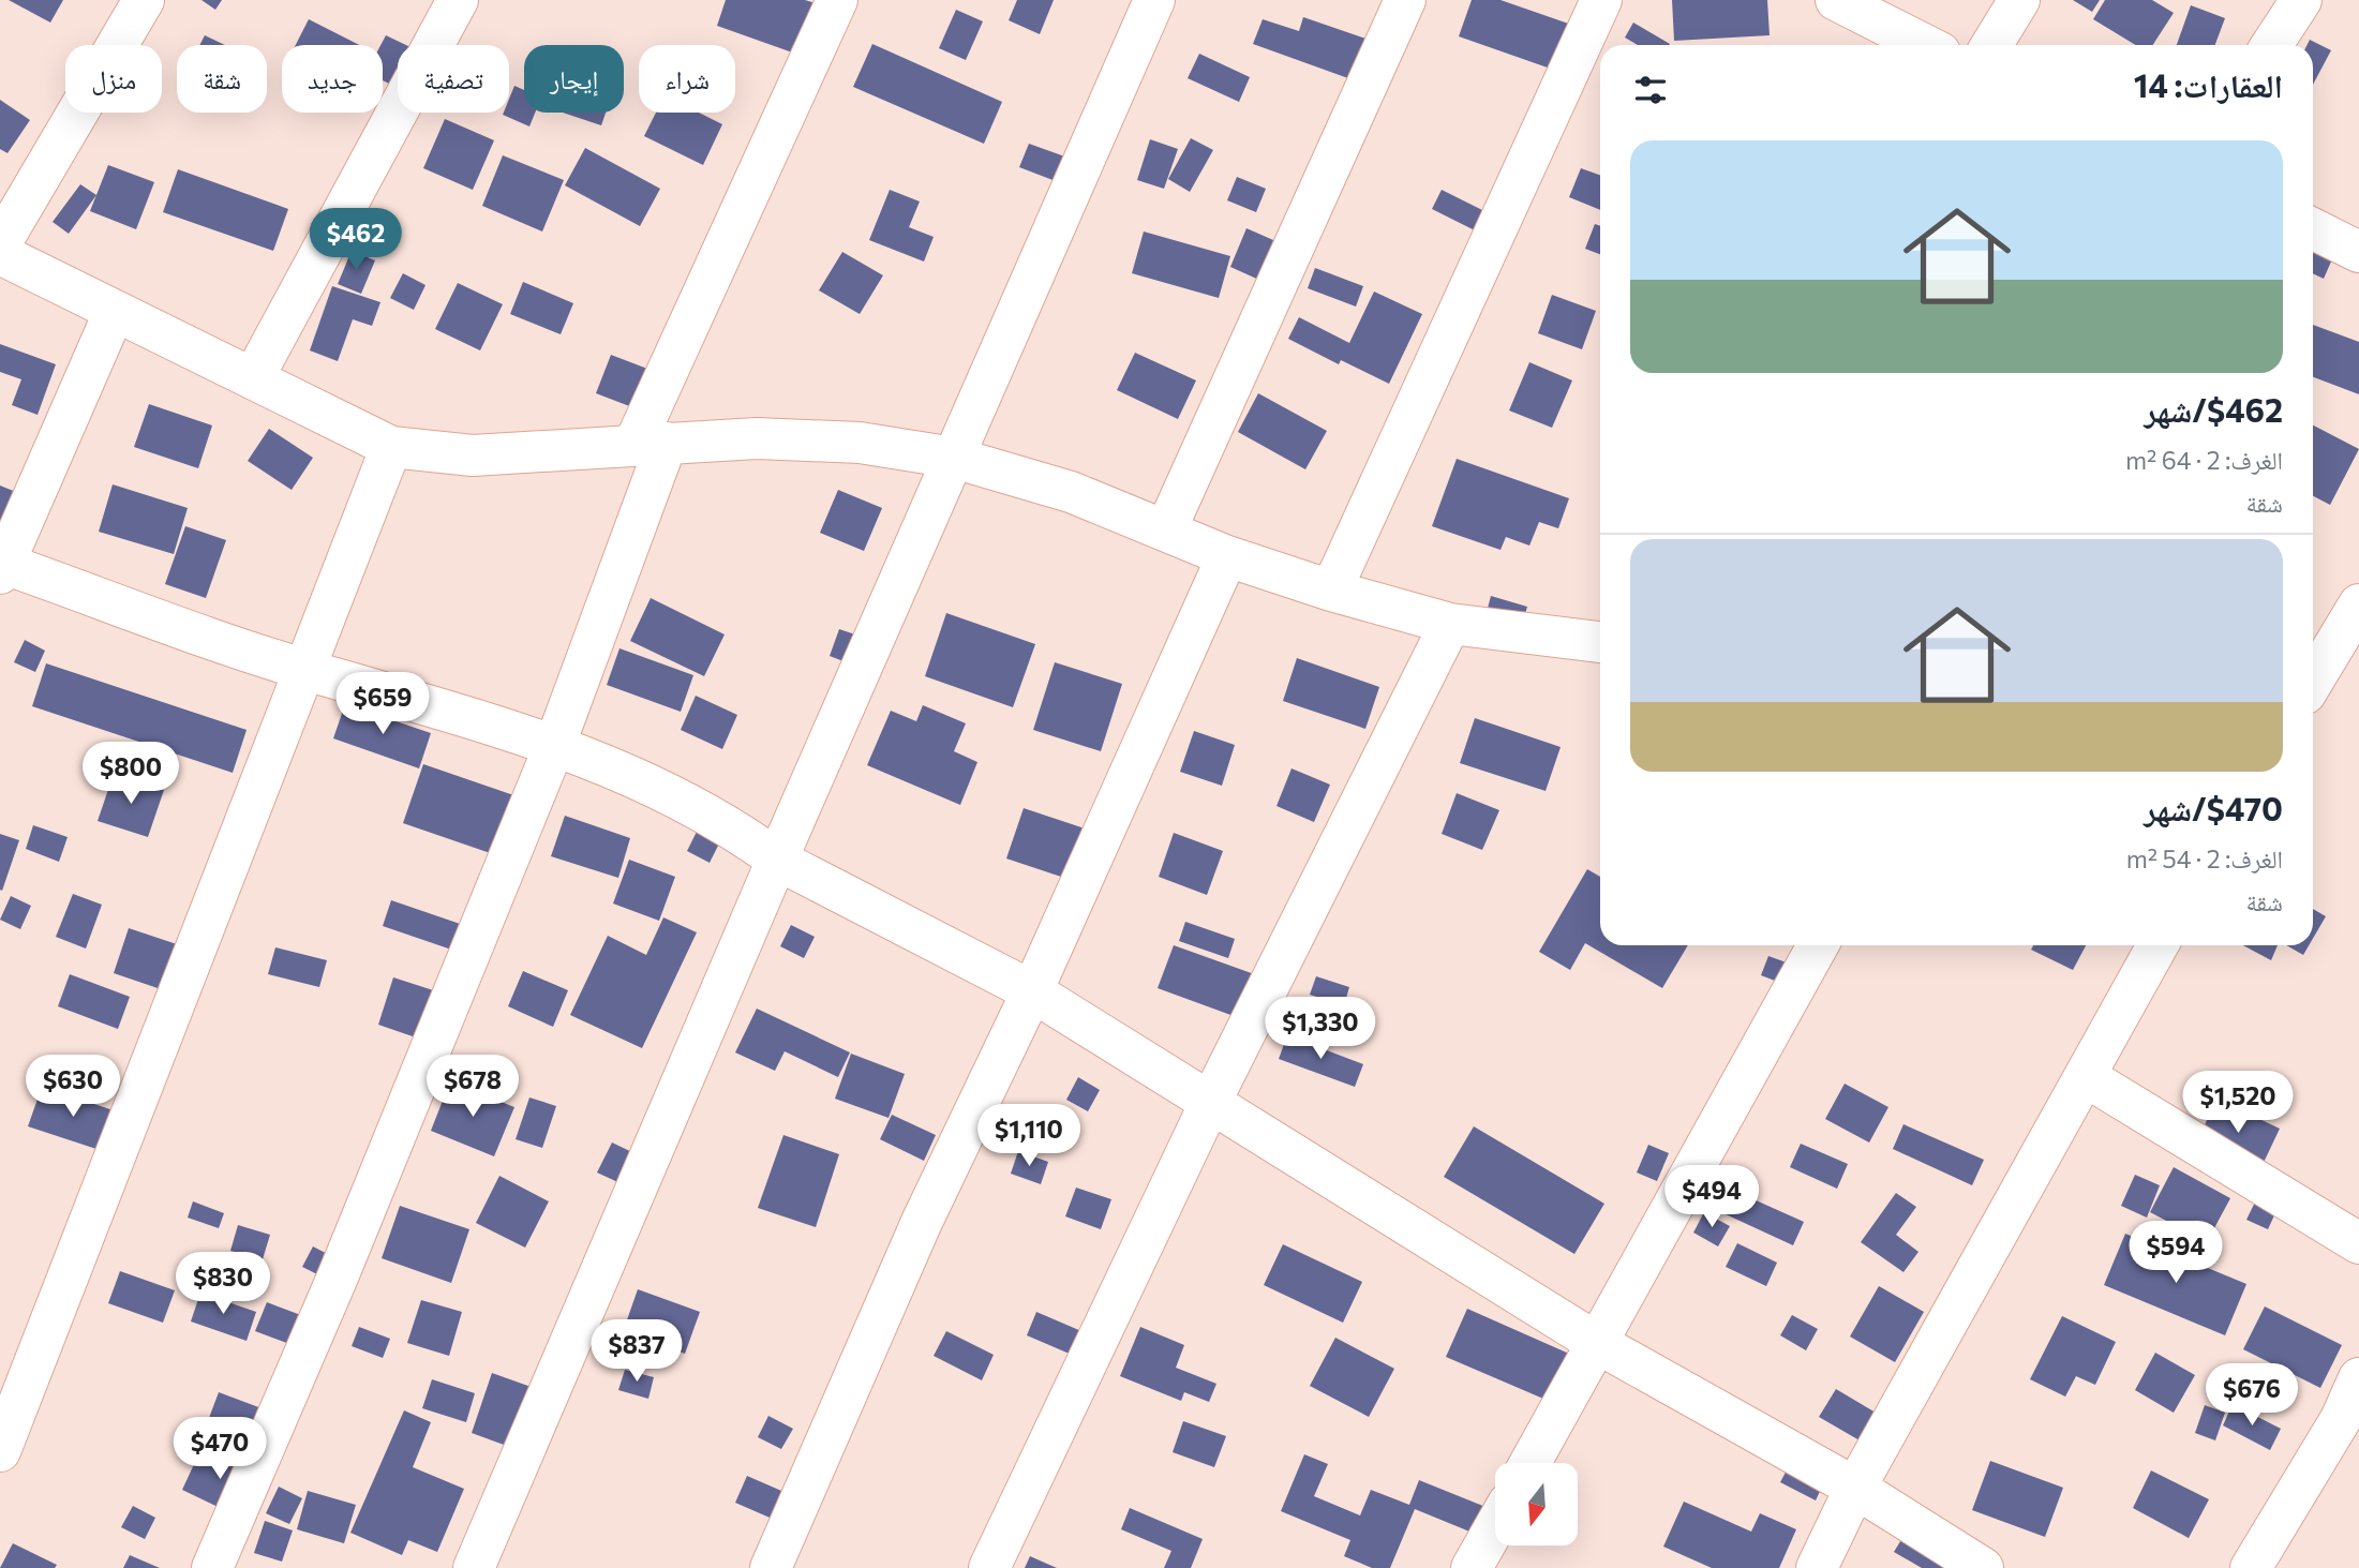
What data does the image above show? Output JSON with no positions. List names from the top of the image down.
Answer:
{
  "north": "bottom",
  "page": {
    "chip": [
      "شراء",
      "إيجار",
      "تصفية",
      "جديد",
      "شقة",
      "منزل"
    ],
    "heading": "العقارات: 14",
    "list": [
      {
        "name": "$462/شهر",
        "note": "الغرف: 2 · 64 m² · شقة"
      },
      {
        "name": "$470/شهر",
        "note": "الغرف: 2 · 54 m² · شقة"
      }
    ],
    "price": [
      "$462",
      "$659",
      "$800",
      "$1,330",
      "$630",
      "$678",
      "$1,520",
      "$1,110",
      "$494",
      "$594",
      "$830",
      "$837",
      "$676",
      "$470"
    ]
  }
}
